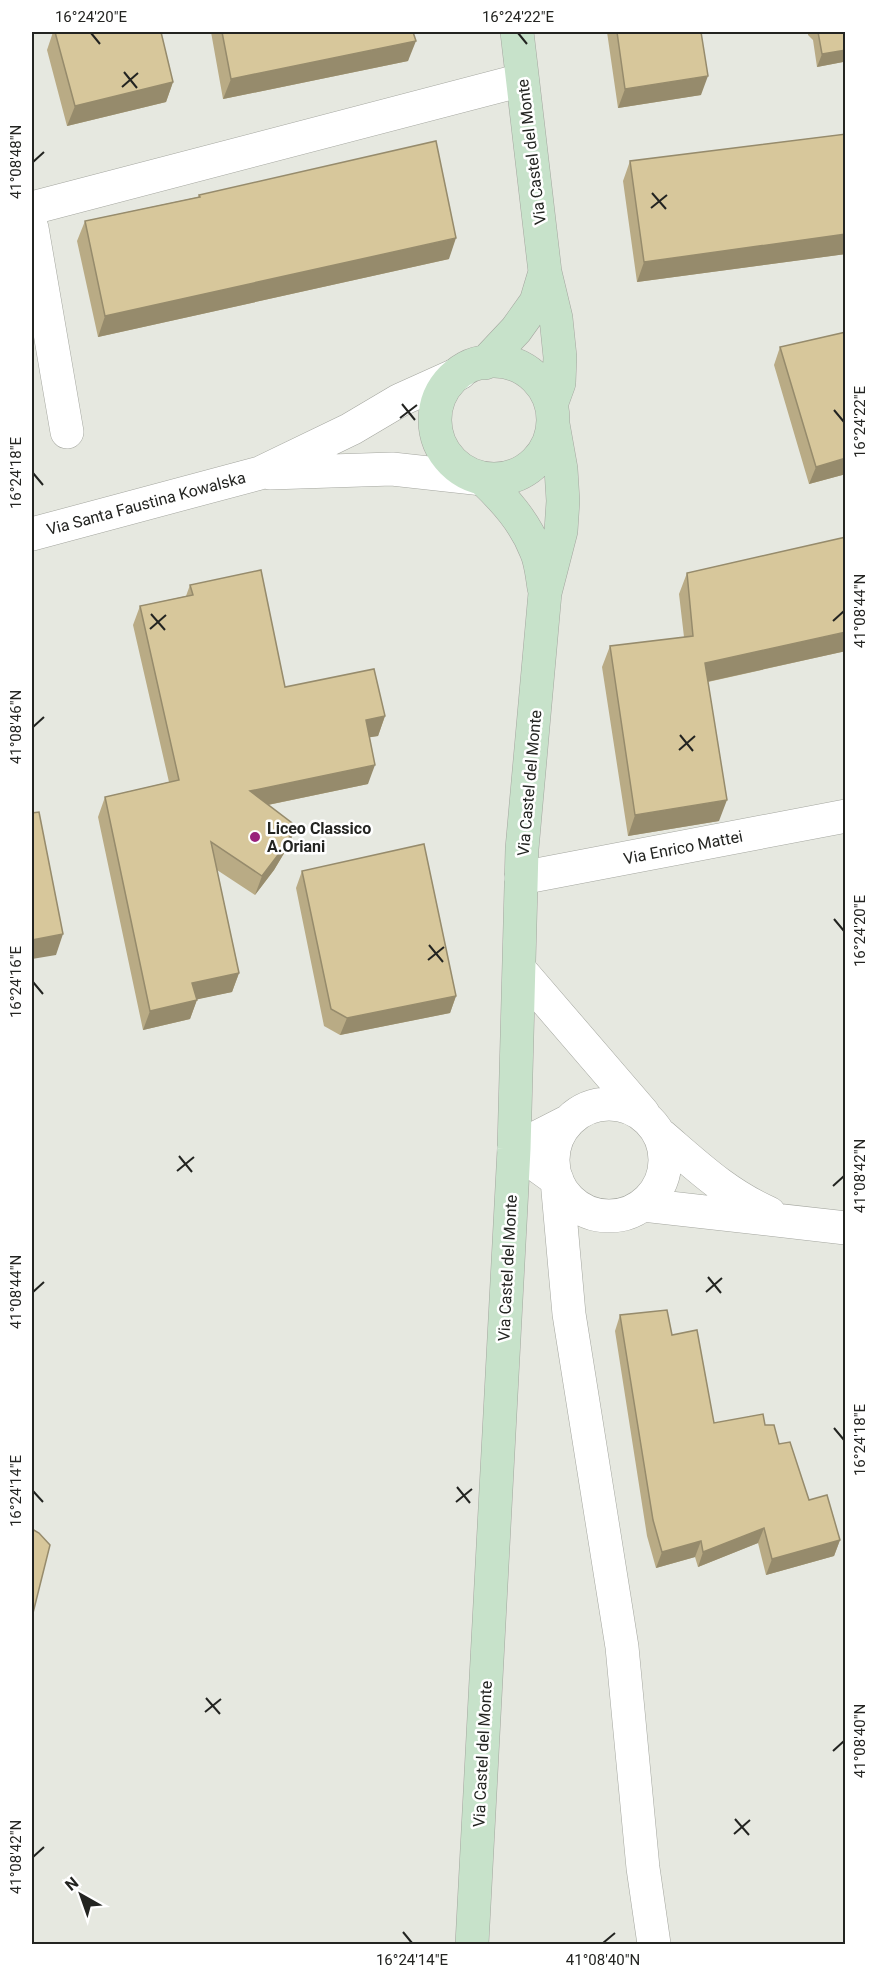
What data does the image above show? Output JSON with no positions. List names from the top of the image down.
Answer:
{
  "streets": {
    "main road": ["Via Castel del Monte"],
    "street": ["Via Santa Faustina Kowalska", "Via Enrico Mattei"]
  },
  "crossings": [
    ["Via Castel del Monte", "Via Enrico Mattei"]
  ],
  "places": ["Liceo Classico A.Oriani"],
  "north": "top left",
  "coordinates": [
    "16°24'20\"E",
    "16°24'22\"E",
    "41°08'48\"N",
    "16°24'18\"E",
    "41°08'44\"N",
    "41°08'46\"N",
    "16°24'16\"E",
    "41°08'42\"N",
    "16°24'14\"E",
    "41°08'40\"N"
  ]
}
